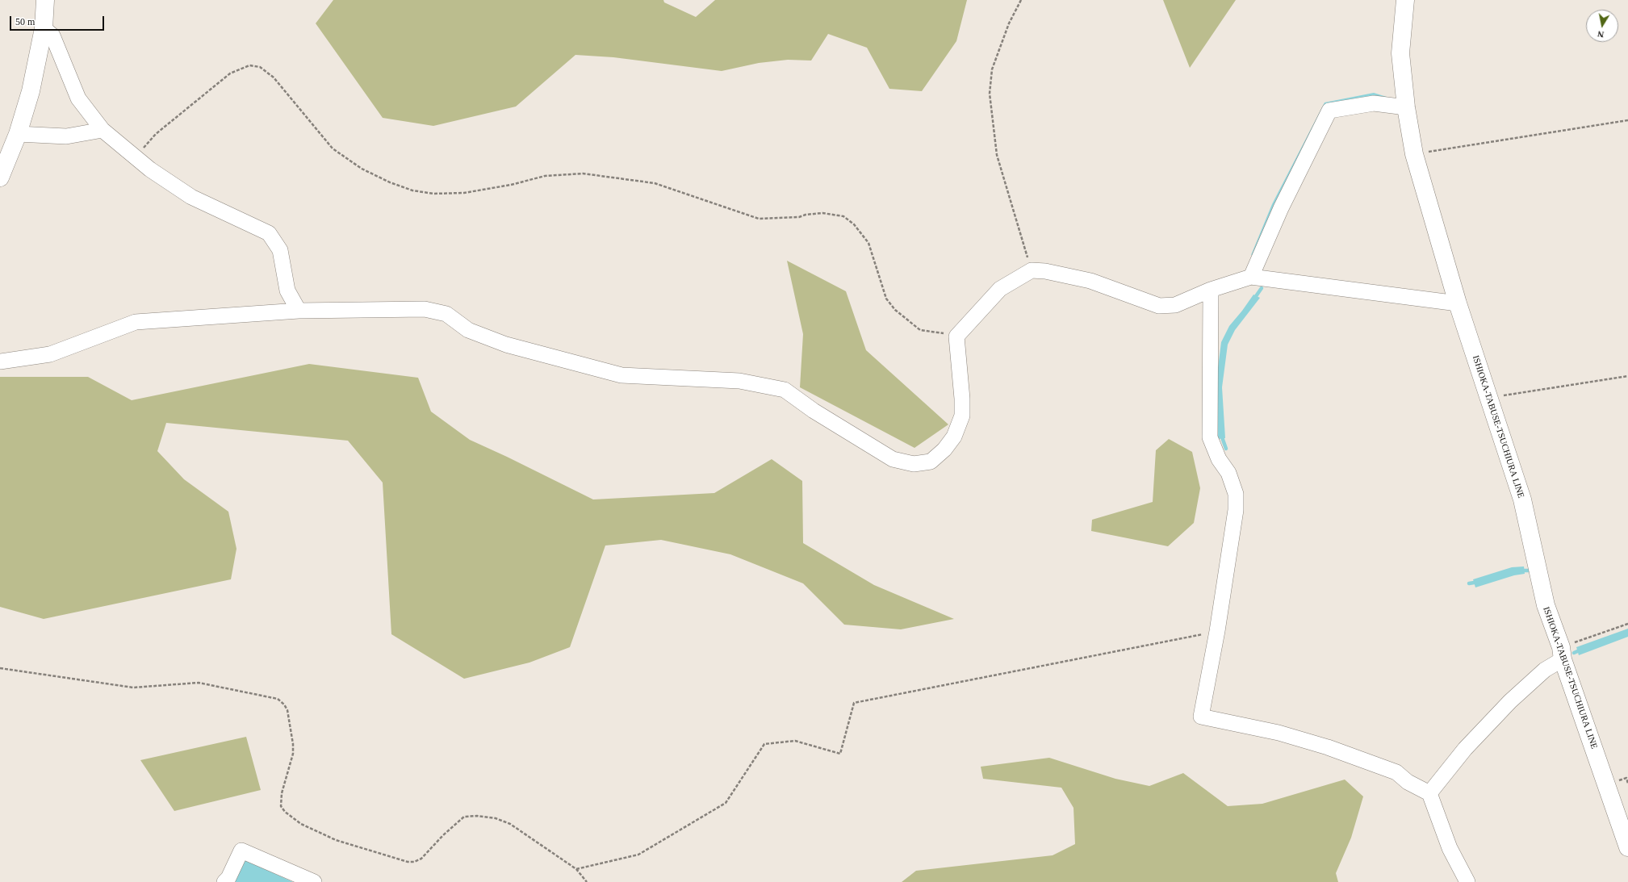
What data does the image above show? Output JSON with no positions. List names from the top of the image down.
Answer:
{
  "streets": {
    "main road": ["ISHIOKA-TABUSE-TSUCHIURA LINE"]
  },
  "scale_bar": "50 m",
  "north": "bottom"
}
